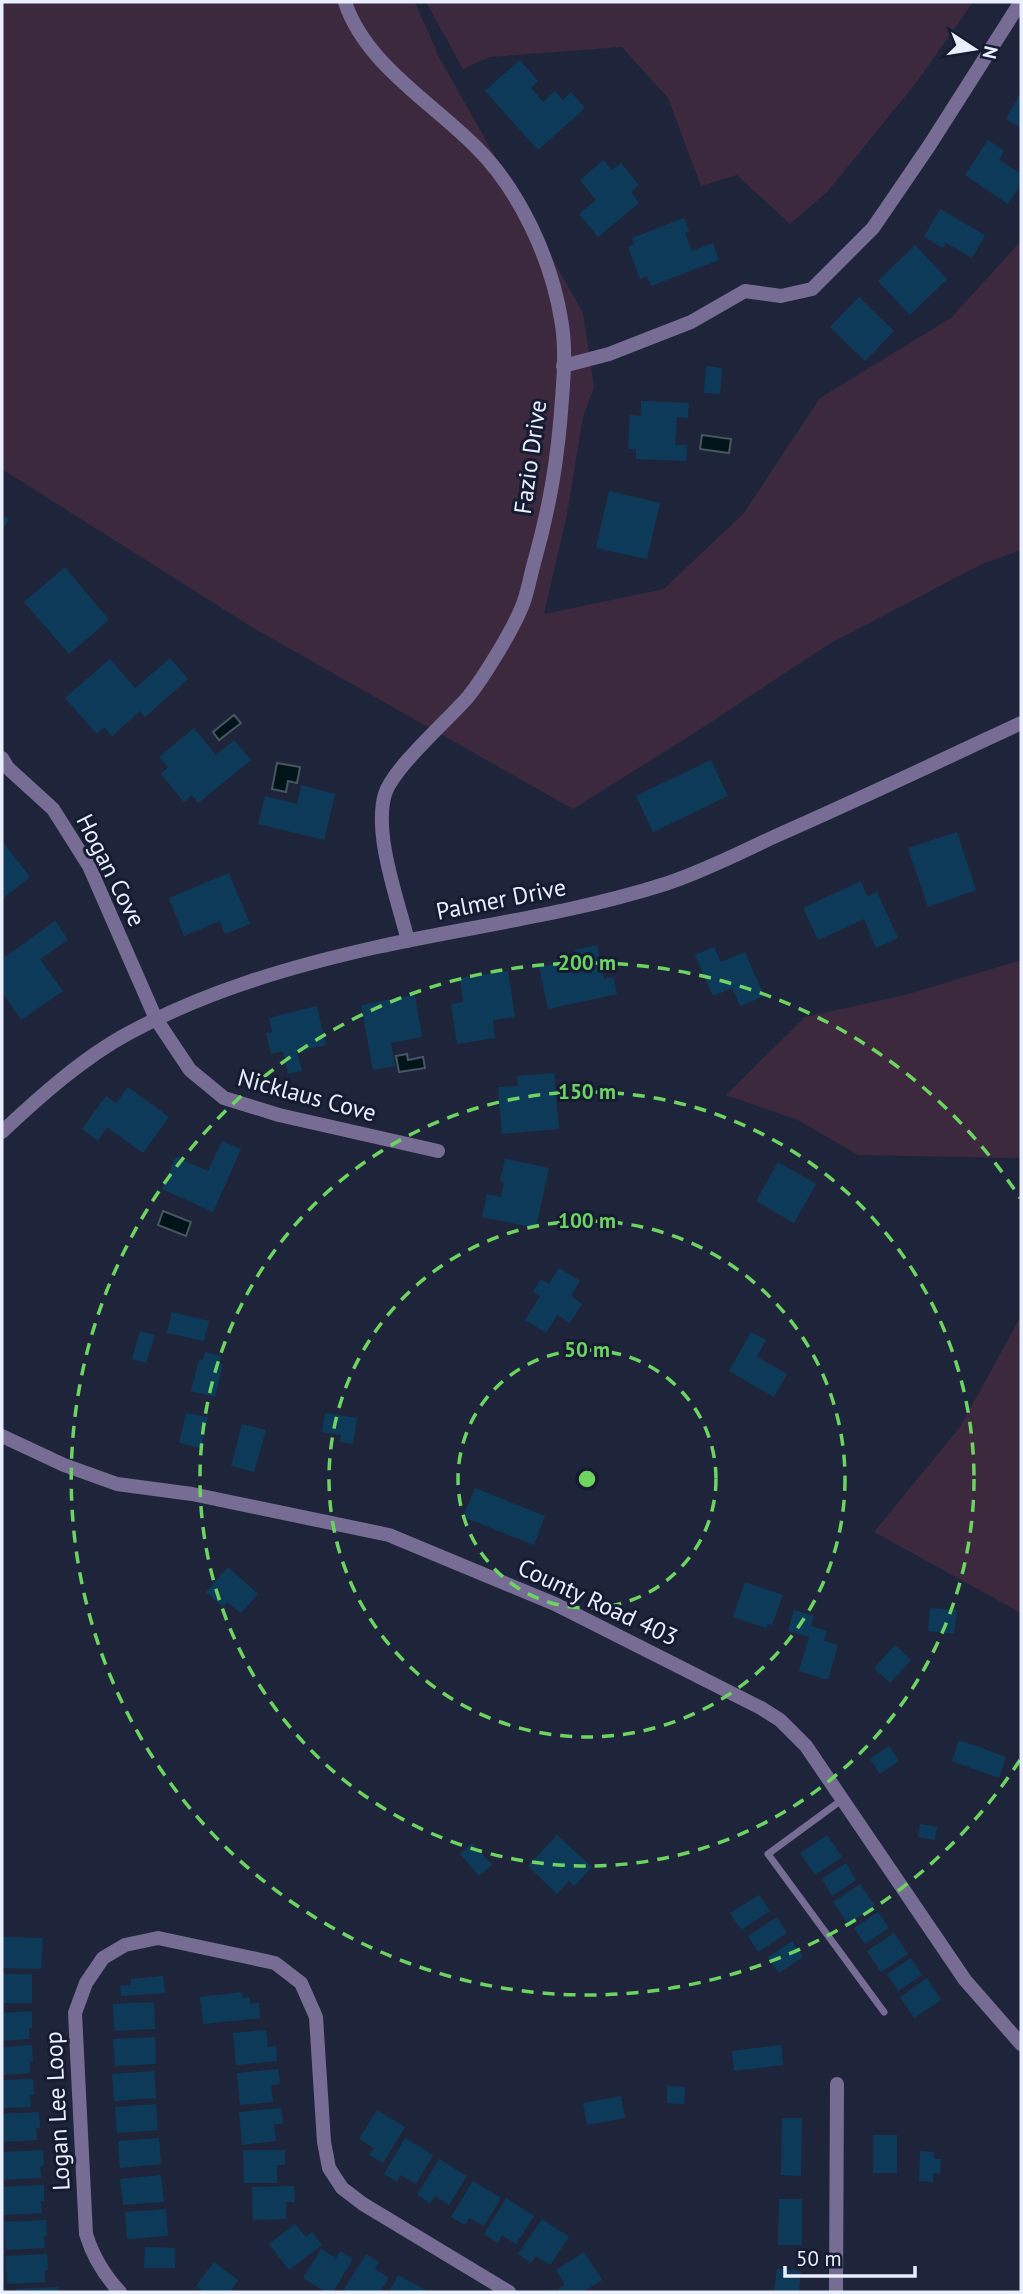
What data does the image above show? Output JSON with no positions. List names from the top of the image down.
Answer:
{
  "streets": {
    "street": [
      "Fazio Drive",
      "Hogan Cove",
      "Palmer Drive",
      "Nicklaus Cove",
      "County Road 403",
      "Logan Lee Loop"
    ]
  },
  "crossings": [
    ["Fazio Drive", "Palmer Drive"],
    ["Hogan Cove", "Palmer Drive"],
    ["Hogan Cove", "Nicklaus Cove"],
    ["Palmer Drive", "Nicklaus Cove"]
  ],
  "scale_bar": "50 m",
  "north": "right",
  "rings": [
    "200 m",
    "150 m",
    "100 m",
    "50 m"
  ]
}
